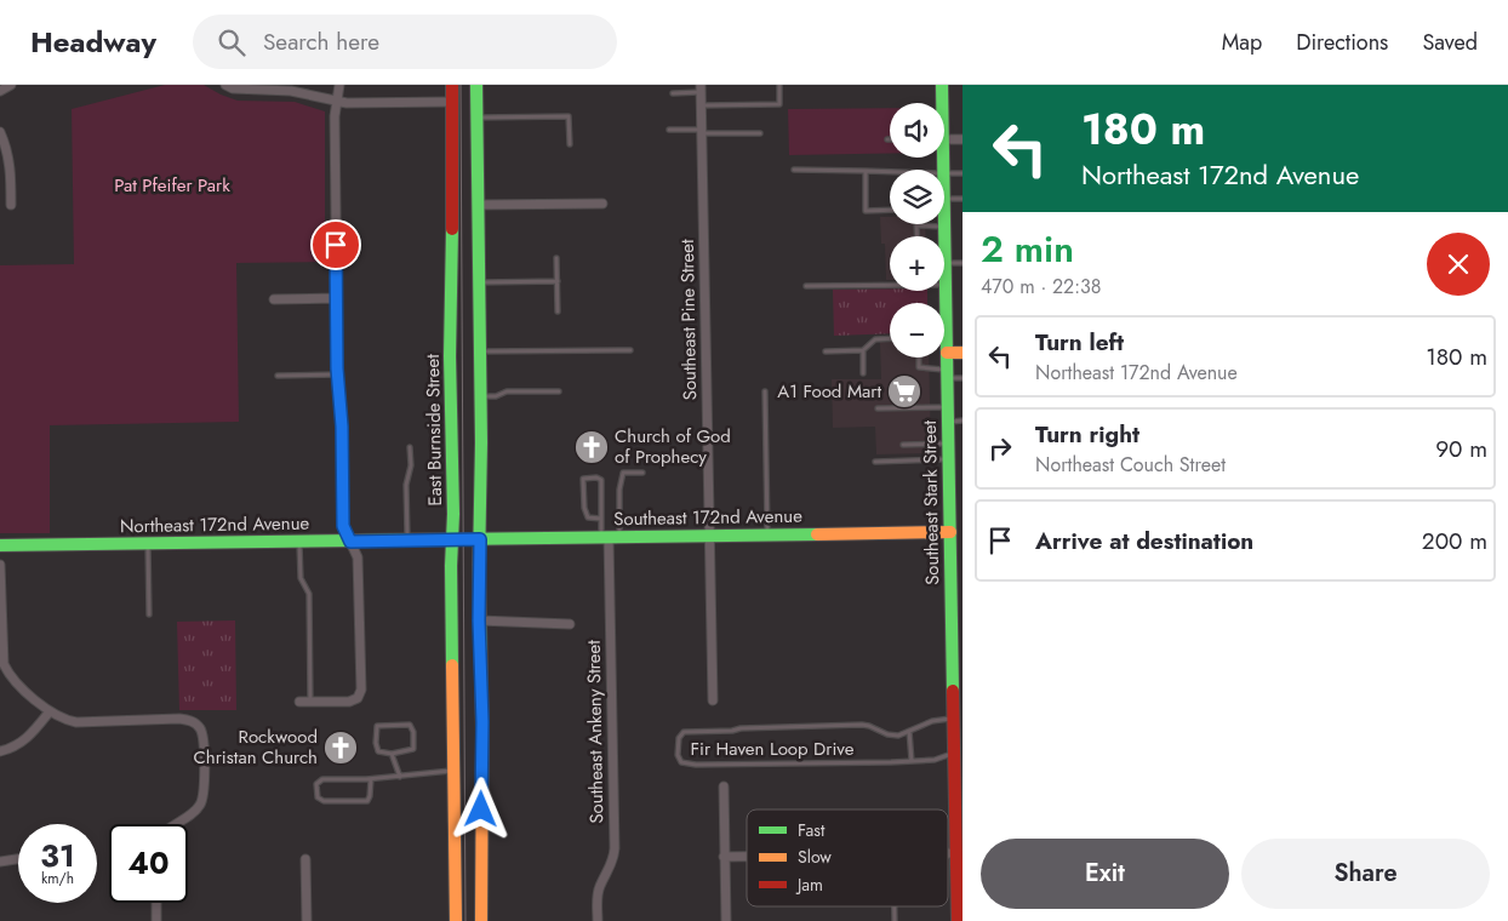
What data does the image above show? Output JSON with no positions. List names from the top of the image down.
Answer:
{
  "streets": {
    "street": [
      "Southeast Pine Street",
      "East Burnside Street",
      "Southeast Stark Street",
      "Southeast 172nd Avenue",
      "Northeast 172nd Avenue",
      "Southeast Ankeny Street"
    ],
    "lane": ["Fir Haven Loop Drive"]
  },
  "crossings": [
    ["Southeast Pine Street", "Southeast 172nd Avenue"],
    ["East Burnside Street", "Northeast 172nd Avenue"],
    ["Southeast Stark Street", "Southeast 172nd Avenue"],
    ["Southeast Stark Street", "Fir Haven Loop Drive"],
    ["Southeast 172nd Avenue", "Northeast 172nd Avenue"],
    ["Southeast 172nd Avenue", "Southeast Ankeny Street"]
  ],
  "parks": ["Pat Pfeifer Park"],
  "places": {
    "supermarket": ["A1 Food Mart"],
    "church": ["Church of God of Prophecy", "Rockwood Christan Church"]
  },
  "legend": ["Fast", "Slow", "Jam"],
  "page": {
    "header": "Headway",
    "search": "Search here",
    "nav": ["Map", "Directions", "Saved"],
    "turn": ["180 m", "Northeast 172nd Avenue"],
    "map_buttons": ["+", "−"],
    "heading": ["2 min", "470 m · 22:38"],
    "list": [
      {
        "name": "Turn left",
        "note": "Northeast 172nd Avenue",
        "value": "180 m"
      },
      {
        "name": "Turn right",
        "note": "Northeast Couch Street",
        "value": "90 m"
      },
      {
        "name": "Arrive at destination",
        "value": "200 m"
      }
    ],
    "speed": "31 km/h",
    "limit": "40",
    "buttons": ["Exit", "Share"]
  }
}
